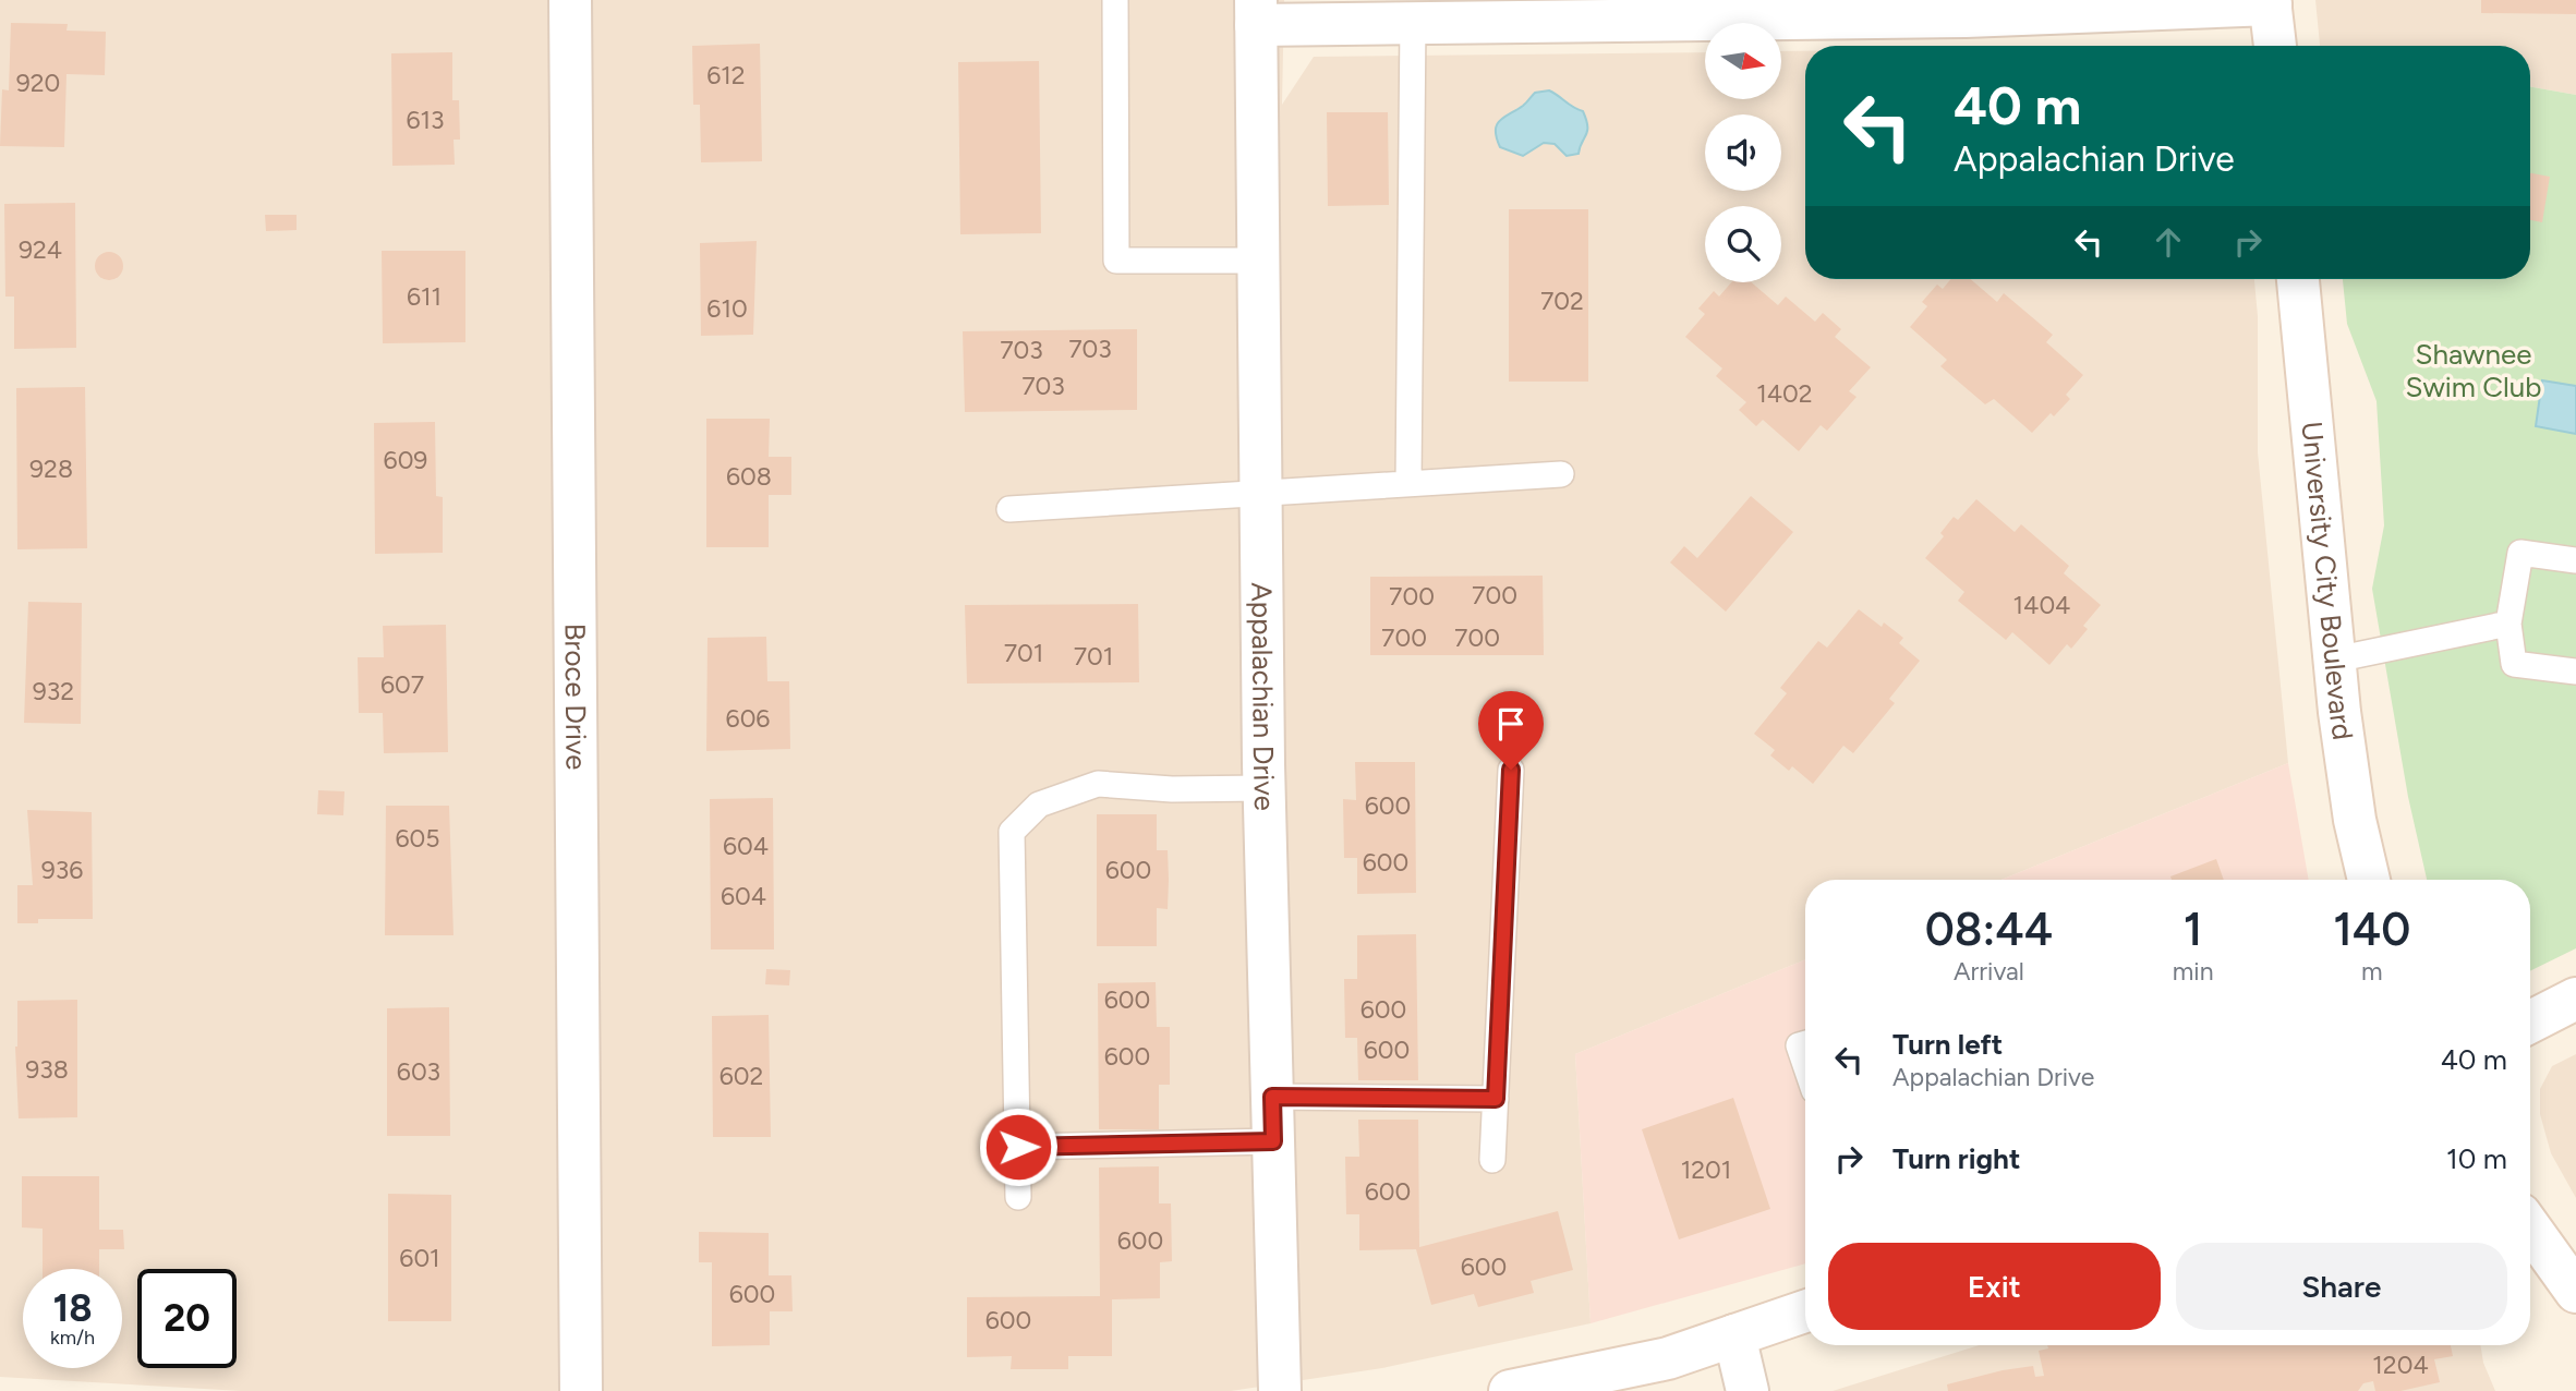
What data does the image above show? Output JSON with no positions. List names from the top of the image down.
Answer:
{
  "streets": {
    "street": ["University City Boulevard", "Broce Drive", "Appalachian Drive"]
  },
  "parks": ["Shawnee Swim Club"],
  "house_numbers": [
    "612",
    "920",
    "613",
    "924",
    "611",
    "702",
    "610",
    "703",
    "703",
    "703",
    "1402",
    "609",
    "928",
    "608",
    "700",
    "700",
    "1404",
    "700",
    "700",
    "701",
    "701",
    "607",
    "932",
    "606",
    "600",
    "605",
    "604",
    "600",
    "936",
    "600",
    "604",
    "600",
    "600",
    "600",
    "600",
    "938",
    "603",
    "602",
    "1201",
    "600",
    "600",
    "601",
    "600",
    "600",
    "600",
    "1204"
  ],
  "north": "right",
  "page": {
    "turn": ["40 m", "Appalachian Drive"],
    "eta": [
      "08:44",
      "Arrival",
      "1",
      "min",
      "140",
      "m"
    ],
    "list": [
      {
        "name": "Turn left",
        "note": "Appalachian Drive",
        "value": "40 m"
      },
      {
        "name": "Turn right",
        "value": "10 m"
      }
    ],
    "buttons": ["Exit", "Share"],
    "speed": "18 km/h",
    "limit": "20"
  }
}
